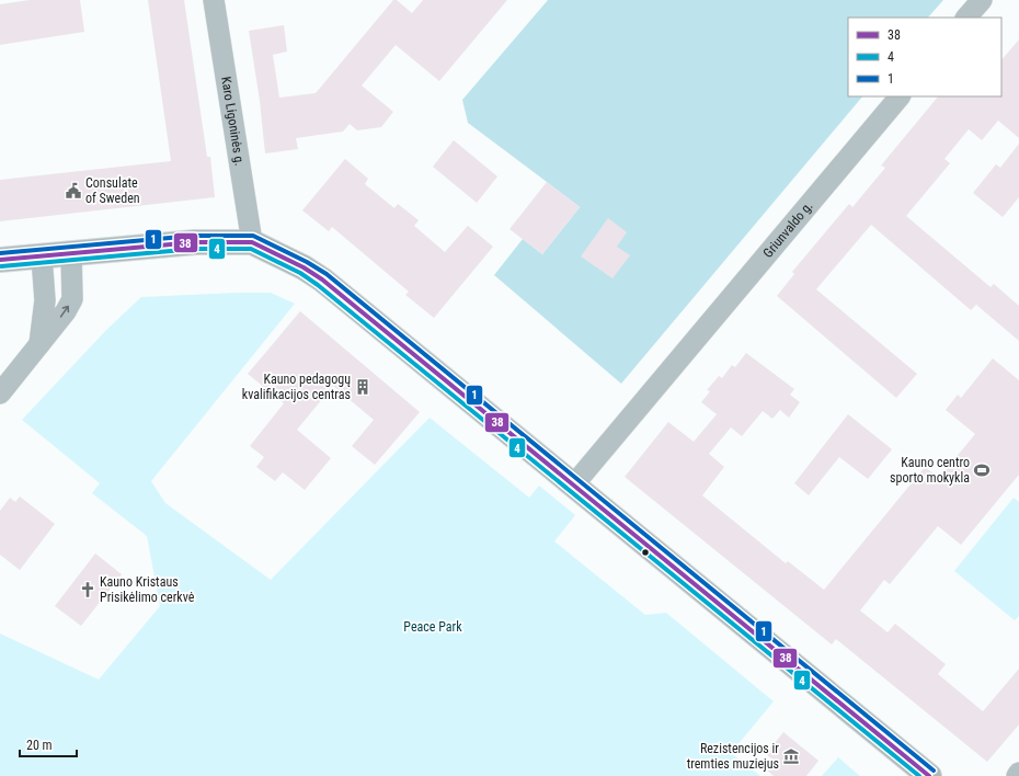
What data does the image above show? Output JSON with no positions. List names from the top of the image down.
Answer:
{
  "streets": {
    "street": ["Karo Ligoninės g.", "Griunvaldo g."]
  },
  "parks": ["Peace Park"],
  "places": {
    "public building": ["Consulate of Sweden"],
    "building": ["Kauno pedagogų kvalifikacijos centras"],
    "sports": ["Kauno centro sporto mokykla"],
    "church": ["Kauno Kristaus Prisikėlimo cerkvė"],
    "museum": ["Rezistencijos ir tremties muziejus"]
  },
  "lines": ["transit line 1", "transit line 38", "transit line 4"],
  "legend": ["38", "4", "1"],
  "scale_bar": "20 m"
}
